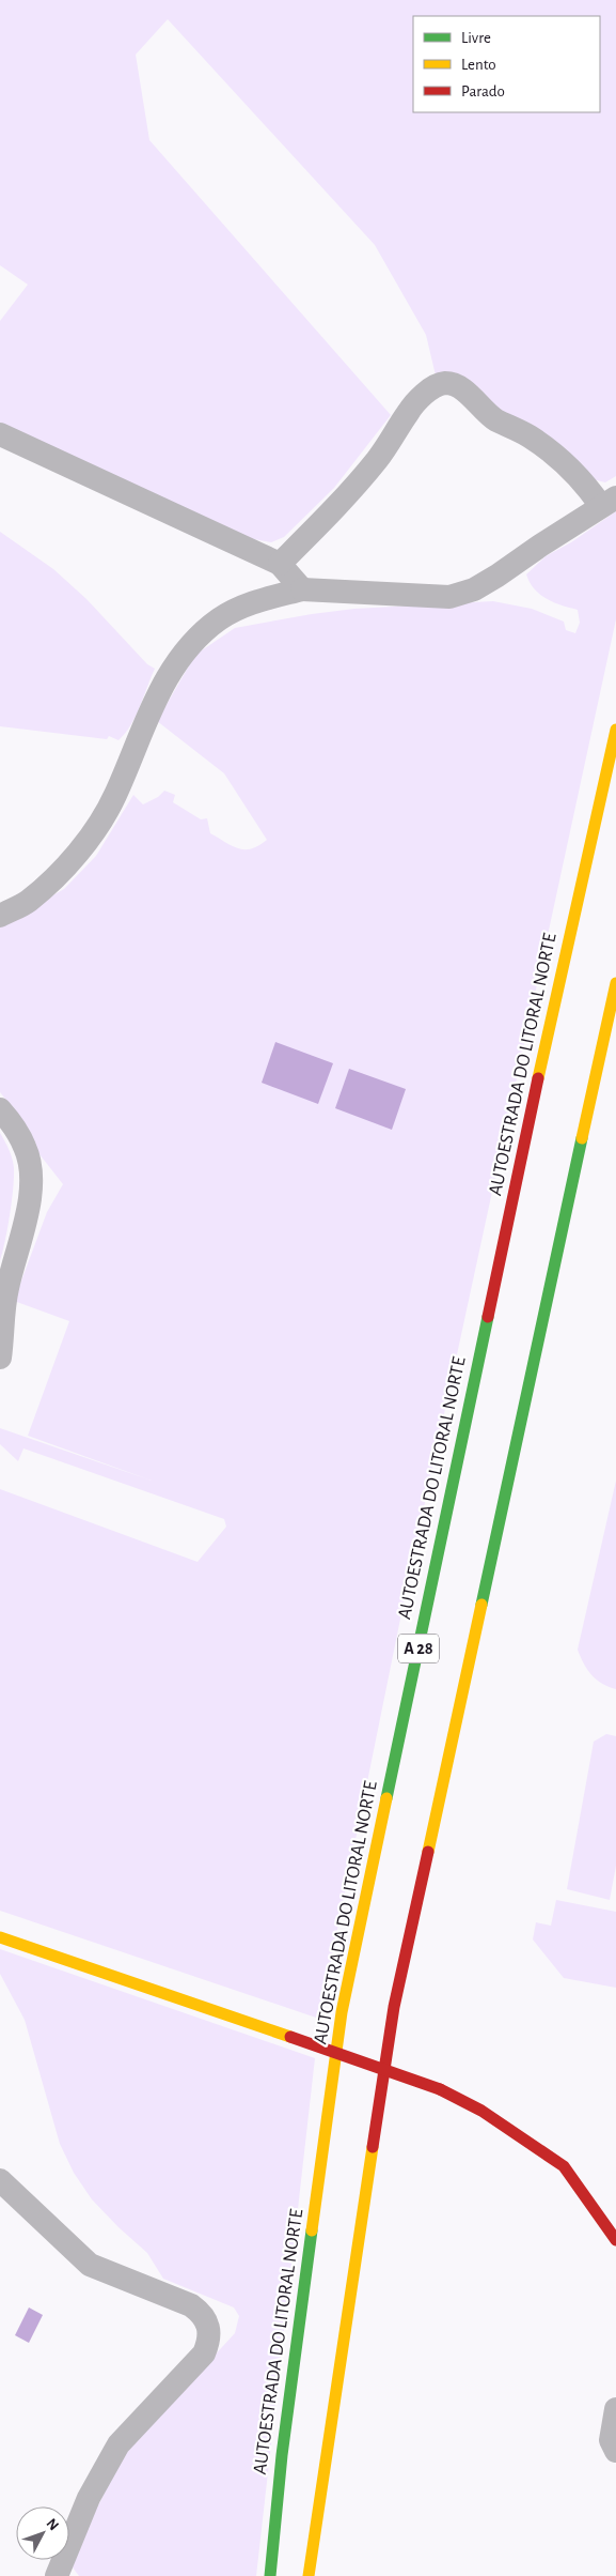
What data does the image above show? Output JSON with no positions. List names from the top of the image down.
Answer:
{
  "streets": {
    "main road": ["AUTOESTRADA DO LITORAL NORTE", "A 28"]
  },
  "legend": ["Livre", "Lento", "Parado"],
  "north": "top right"
}
